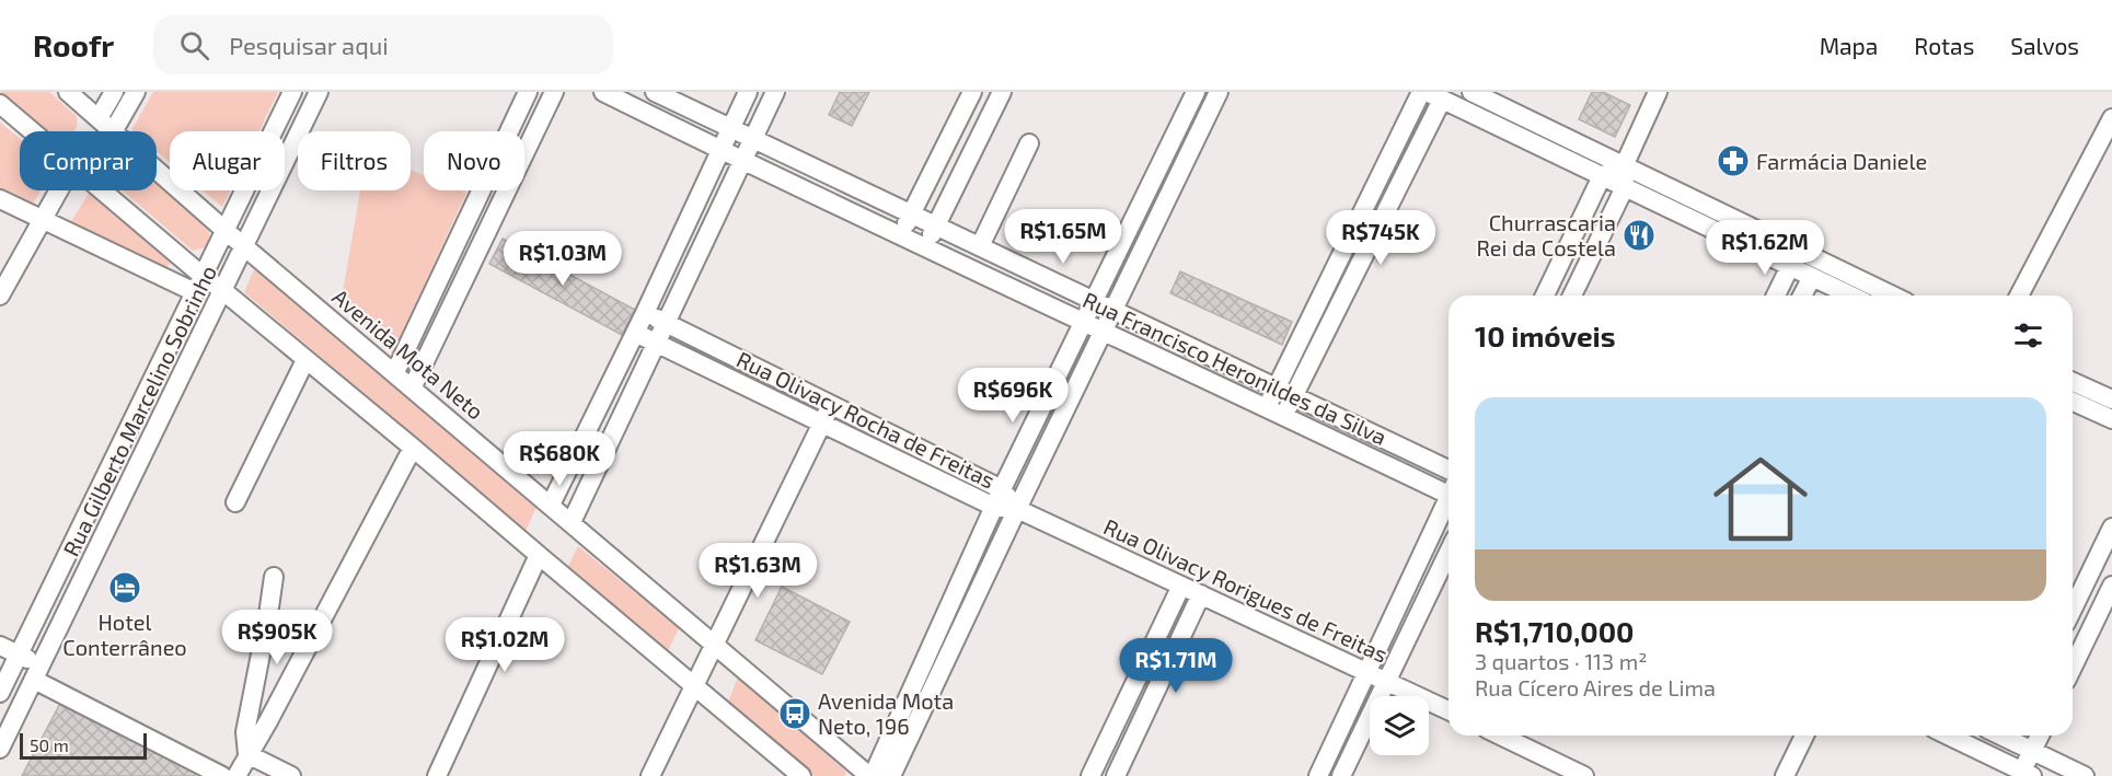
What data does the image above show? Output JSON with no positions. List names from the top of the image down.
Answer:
{
  "streets": {
    "street": [
      "Avenida Mota Neto",
      "Rua Francisco Heronildes da Silva",
      "Rua Gilberto Marcelino Sobrinho",
      "Rua Olivacy Rocha de Freitas",
      "Rua Olivacy Rorigues de Freitas"
    ]
  },
  "crossings": [
    ["Avenida Mota Neto", "Rua Gilberto Marcelino Sobrinho"],
    ["Rua Olivacy Rocha de Freitas", "Rua Olivacy Rorigues de Freitas"]
  ],
  "places": {
    "pharmacy": ["Farmácia Daniele"],
    "restaurant": ["Churrascaria Rei da Costela"],
    "hotel": ["Hotel Conterrâneo"],
    "bus stop": ["Avenida Mota Neto, 196"]
  },
  "scale_bar": "50 m",
  "page": {
    "header": "Roofr",
    "search": "Pesquisar aqui",
    "nav": ["Mapa", "Rotas", "Salvos"],
    "chip": [
      "Comprar",
      "Alugar",
      "Filtros",
      "Novo"
    ],
    "price": [
      "R$1.65M",
      "R$745K",
      "R$1.62M",
      "R$1.03M",
      "R$696K",
      "R$680K",
      "R$1.63M",
      "R$905K",
      "R$1.02M",
      "R$1.71M"
    ],
    "heading": "10 imóveis",
    "list": [
      {
        "name": "R$1,710,000",
        "note": "3 quartos · 113 m² · Rua Cícero Aires de Lima"
      }
    ],
    "scale": "50 m"
  }
}
